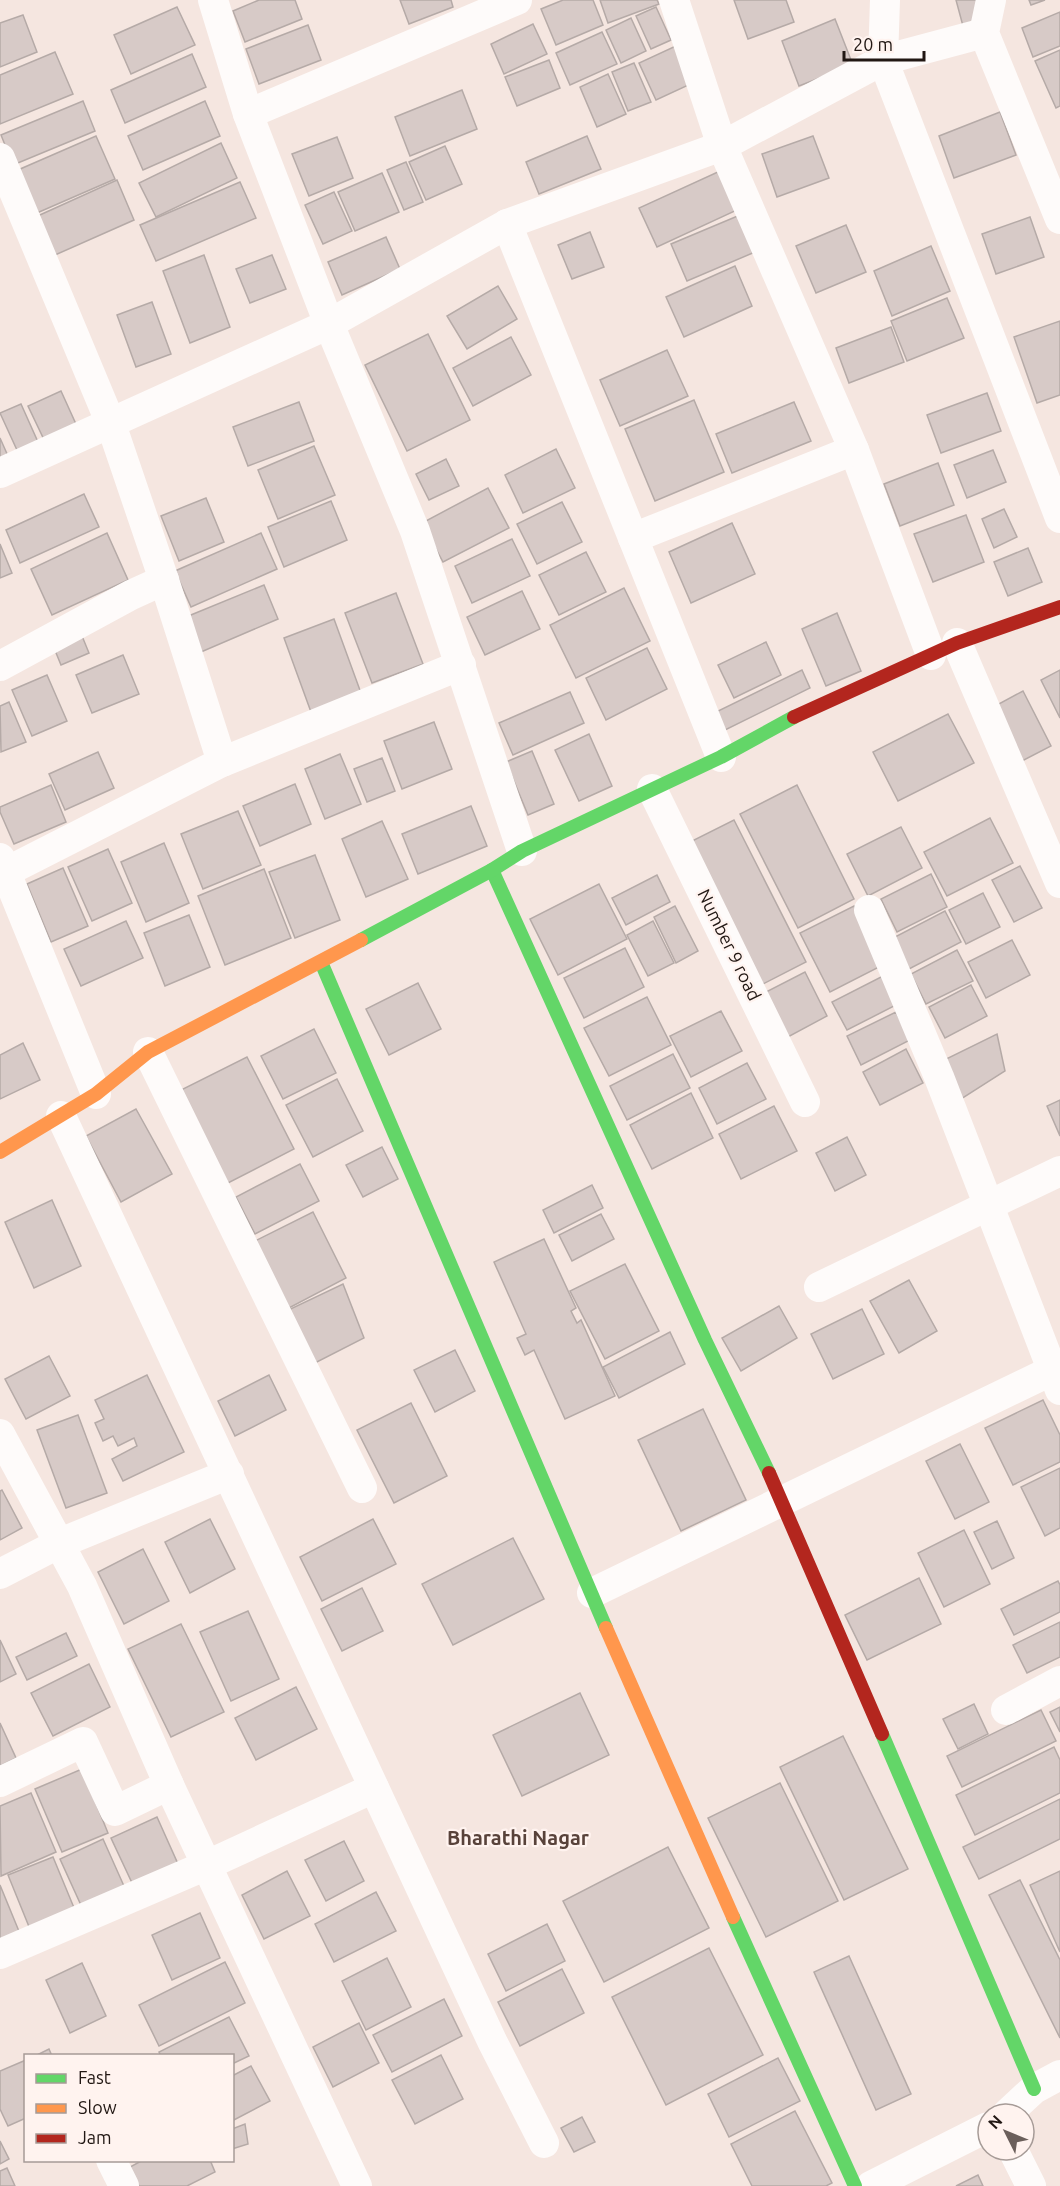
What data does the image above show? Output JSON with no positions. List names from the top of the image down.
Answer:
{
  "streets": {
    "street": ["Number 9 road"]
  },
  "districts": ["Bharathi Nagar"],
  "legend": ["Fast", "Slow", "Jam"],
  "scale_bar": "20 m",
  "north": "top left"
}
